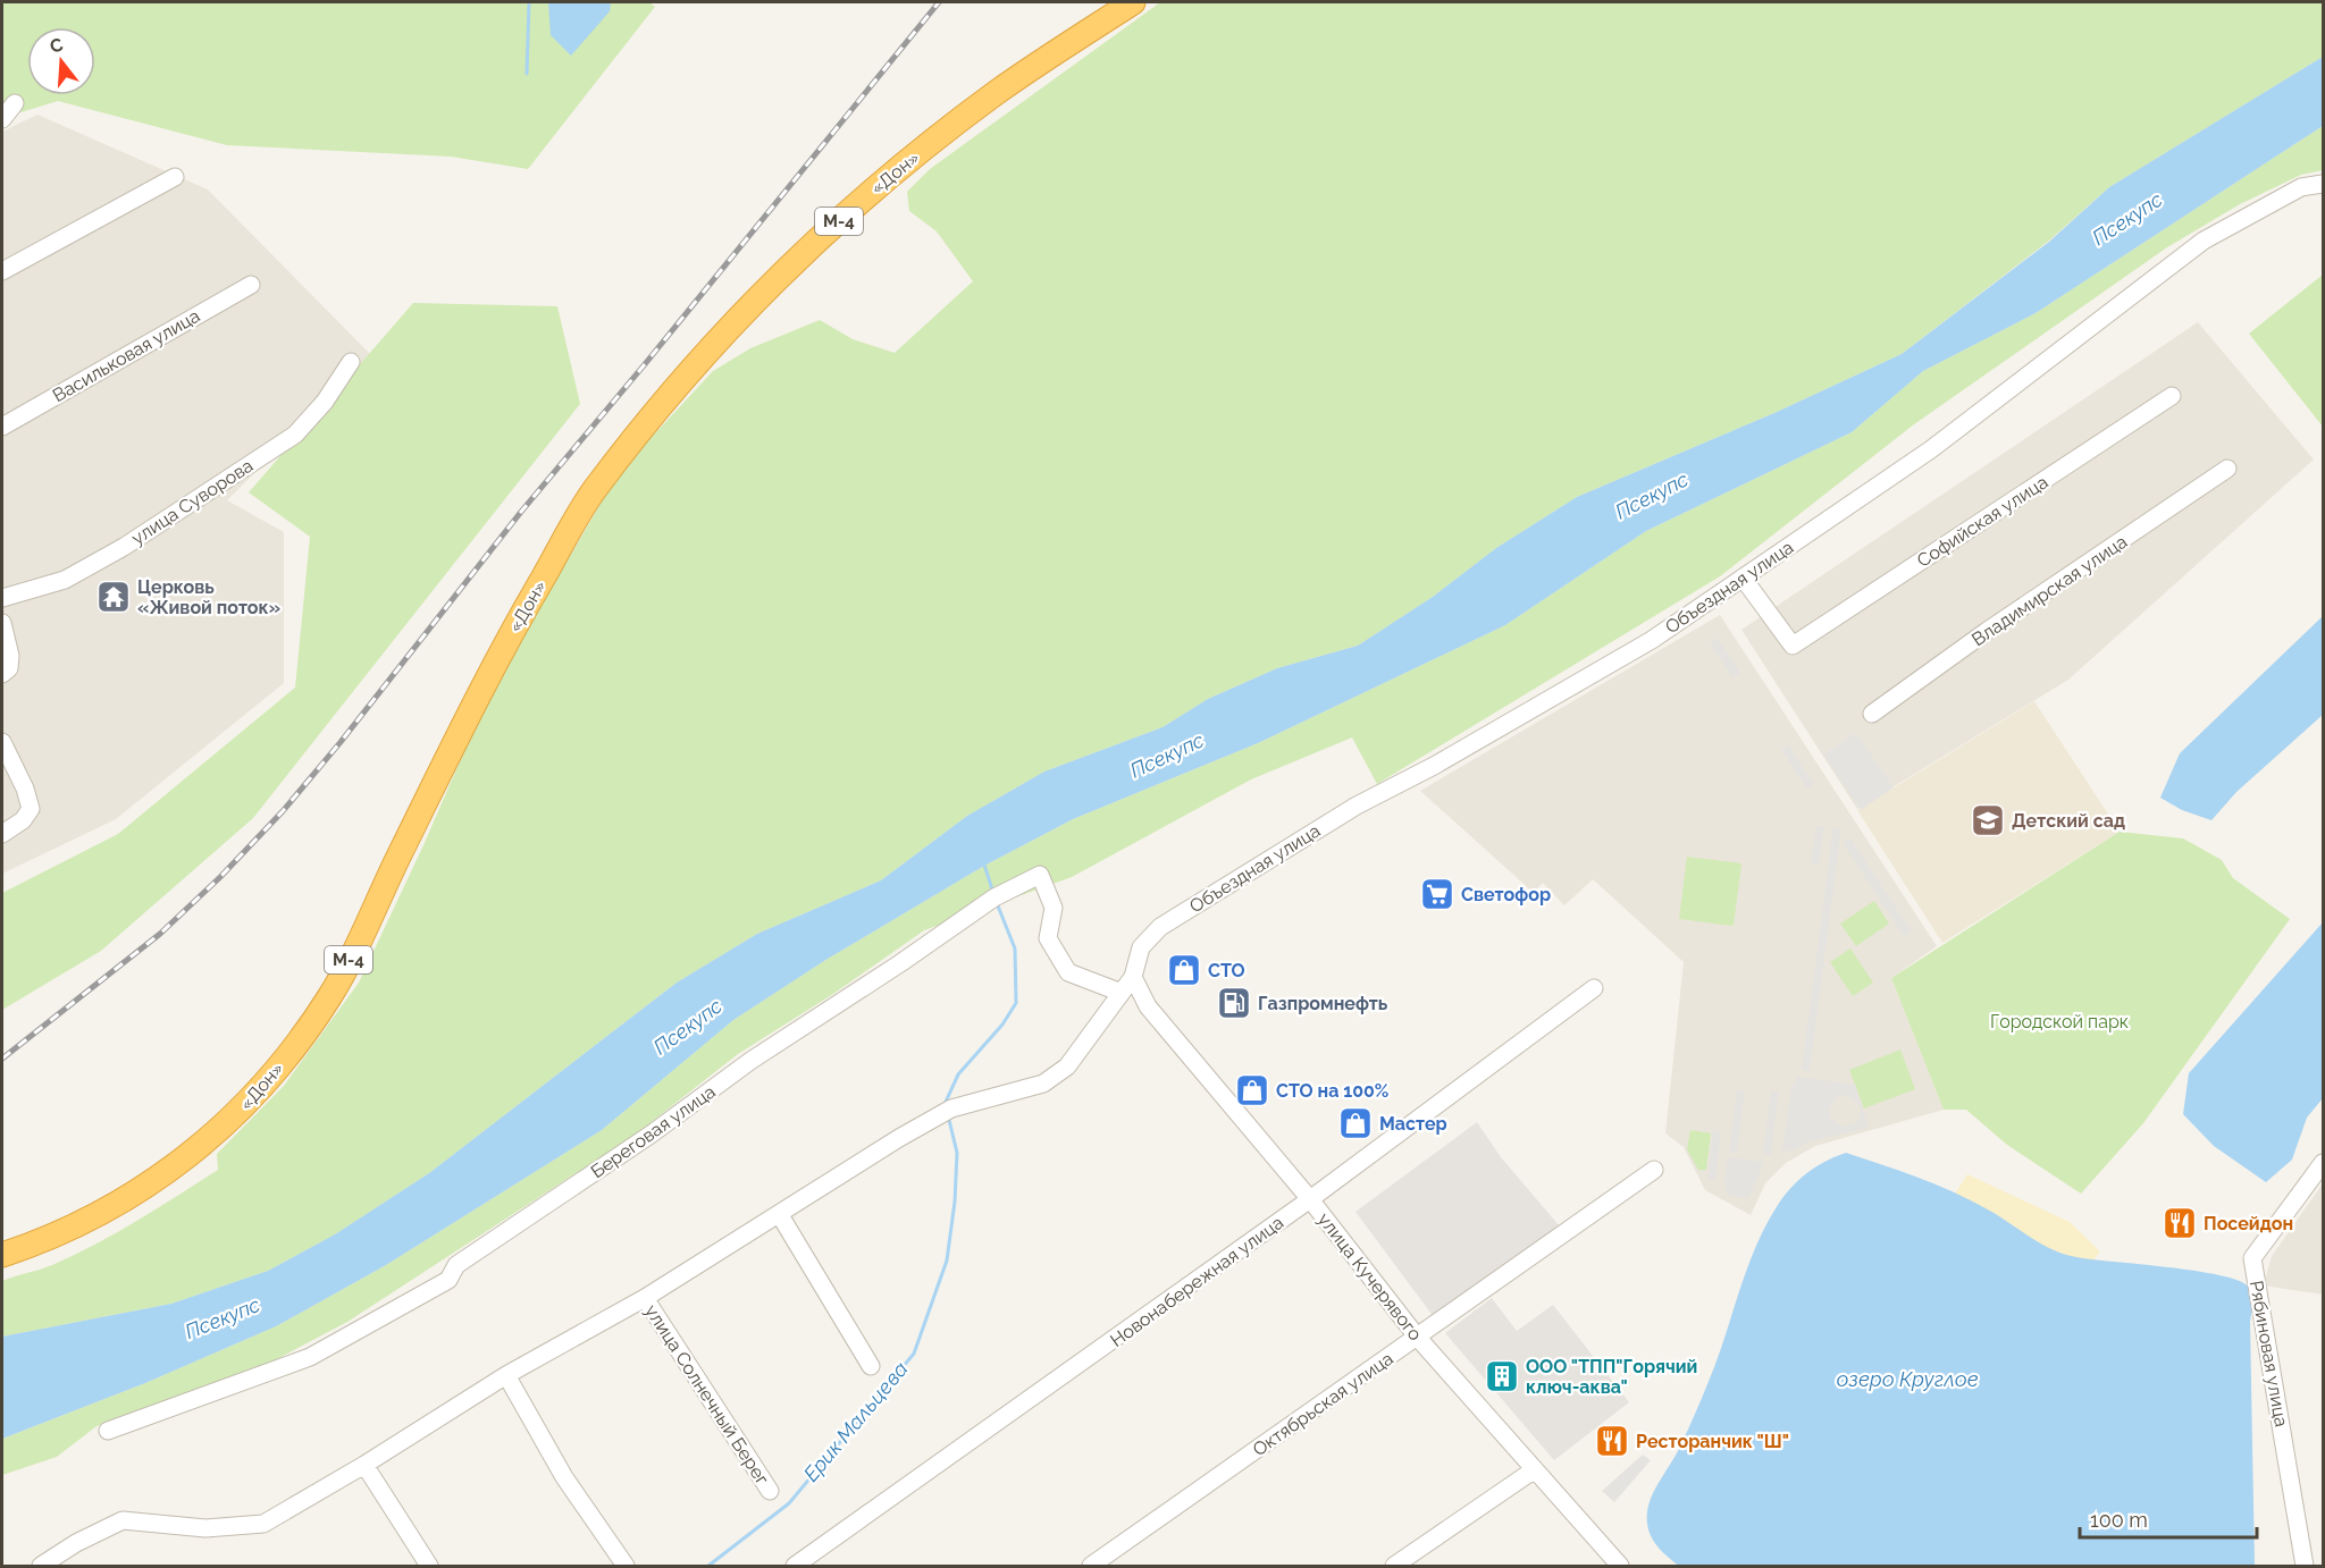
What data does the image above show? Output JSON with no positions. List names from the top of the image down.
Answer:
{
  "streets": {
    "highway": ["«Дон»", "М-4"],
    "street": [
      "Васильковая улица",
      "улица Суворова",
      "Софийская улица",
      "Объездная улица",
      "Владимирская улица",
      "Береговая улица",
      "улица Кучерявого",
      "Новонабережная улица",
      "Рябиновая улица",
      "улица Солнечный Берег",
      "Октябрьская улица"
    ]
  },
  "crossings": [
    ["Софийская улица", "Объездная улица"],
    ["Объездная улица", "улица Кучерявого"],
    ["Объездная улица", "улица Солнечный Берег"],
    ["Береговая улица", "улица Солнечный Берег"],
    ["улица Кучерявого", "Новонабережная улица"],
    ["улица Кучерявого", "улица Солнечный Берег"],
    ["улица Кучерявого", "Октябрьская улица"]
  ],
  "water": ["Псекупс", "озеро Круглое", "Ерик Мальцева"],
  "parks": ["Городской парк"],
  "places": {
    "temple": ["Церковь «Живой поток»"],
    "school or university": ["Детский сад"],
    "supermarket": ["Светофор"],
    "shop": ["СТО", "СТО на 100%", "Мастер"],
    "fuel station": ["Газпромнефть"],
    "restaurant": ["Посейдон", "Ресторанчик \"Ш\""],
    "building": ["ООО \"ТПП\"Горячий ключ-аква\""]
  },
  "scale_bar": "100 m",
  "north": "top"
}
